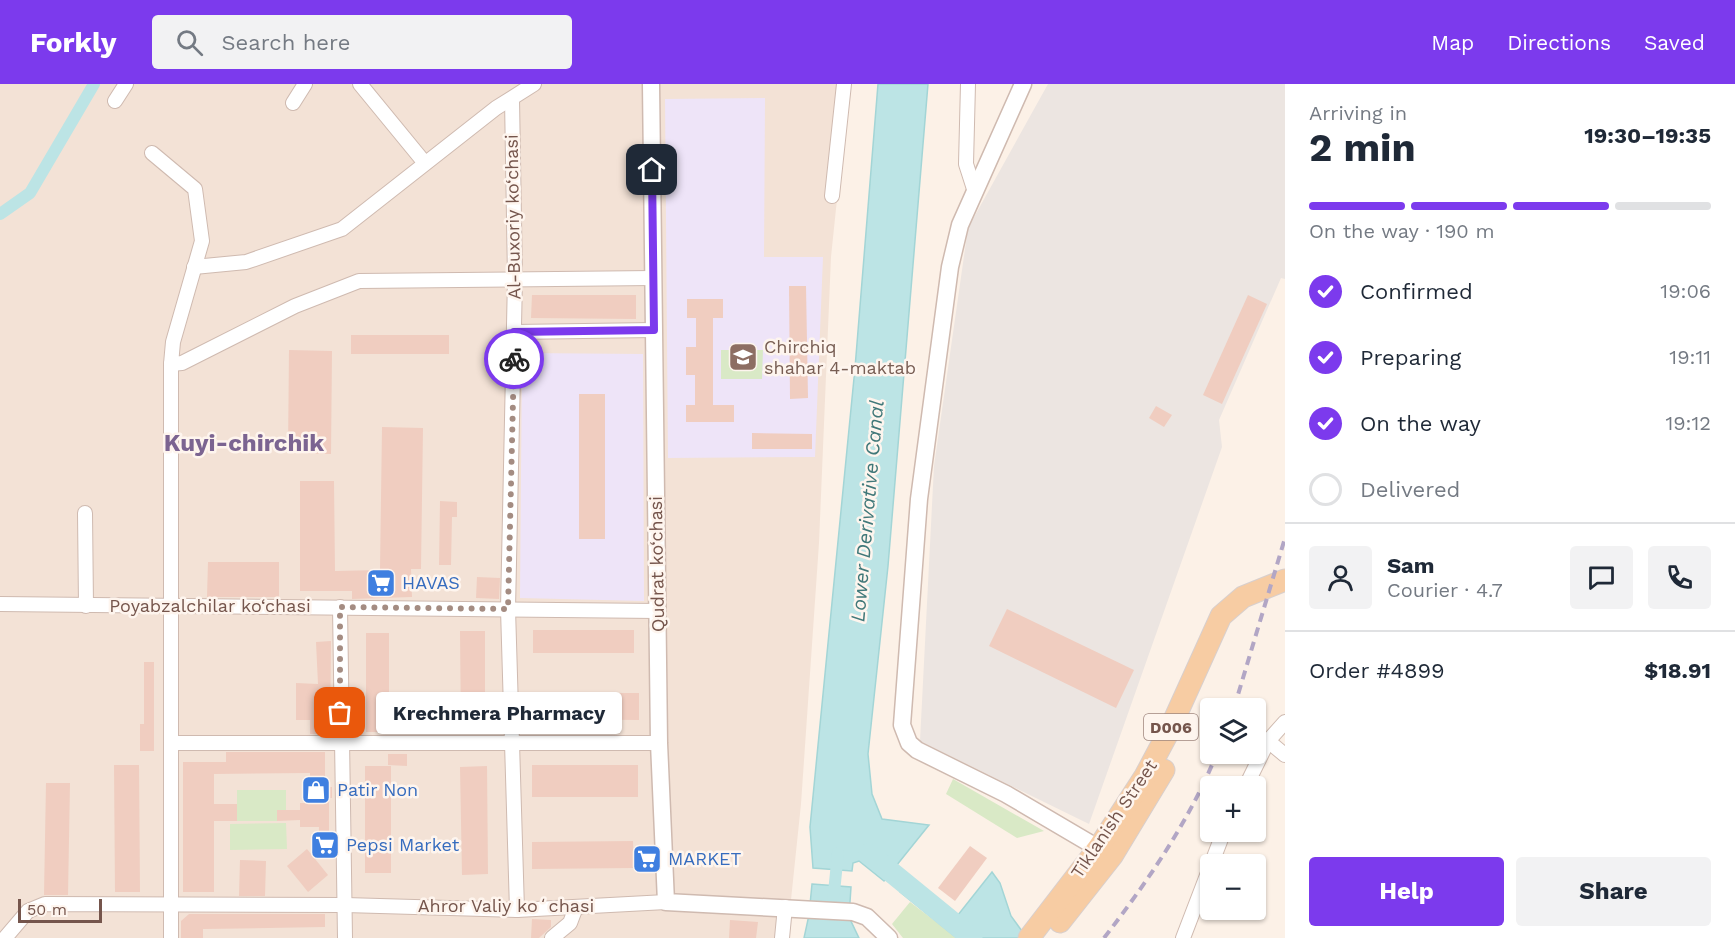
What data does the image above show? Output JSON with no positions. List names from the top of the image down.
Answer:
{
  "streets": {
    "main road": ["D006", "Tiklanish Street"],
    "street": [
      "Al-Buxoriy ko‘chasi",
      "Qudrat ko‘chasi",
      "Poyabzalchilar ko‘chasi",
      "Ahror Valiy koʻchasi"
    ]
  },
  "crossings": [
    ["Al-Buxoriy ko‘chasi", "Poyabzalchilar ko‘chasi"],
    ["Al-Buxoriy ko‘chasi", "Ahror Valiy koʻchasi"],
    ["Qudrat ko‘chasi", "Poyabzalchilar ko‘chasi"],
    ["Qudrat ko‘chasi", "Ahror Valiy koʻchasi"],
    ["D006", "Tiklanish Street"]
  ],
  "districts": ["Kuyi-chirchik"],
  "water": ["Lower Derivative Canal"],
  "places": {
    "school or university": ["Chirchiq shahar 4-maktab"],
    "supermarket": ["HAVAS", "Pepsi Market", "MARKET"],
    "other": ["Krechmera Pharmacy"],
    "shop": ["Patir Non"]
  },
  "scale_bar": "50 m",
  "page": {
    "header": "Forkly",
    "search": "Search here",
    "nav": ["Map", "Directions", "Saved"],
    "heading": ["2 min", "Arriving in", "19:30–19:35"],
    "panel": [
      "Sam",
      "Courier · 4.7",
      "Order #4899",
      "$18.91"
    ],
    "bar": "On the way · 190 m",
    "list": [
      ["Confirmed", "19:06"],
      ["Preparing", "19:11"],
      ["On the way", "19:12"],
      "Delivered"
    ],
    "bubble": "Krechmera Pharmacy",
    "map_buttons": ["+", "−"],
    "buttons": ["Help", "Share"],
    "scale": "50 m"
  }
}
